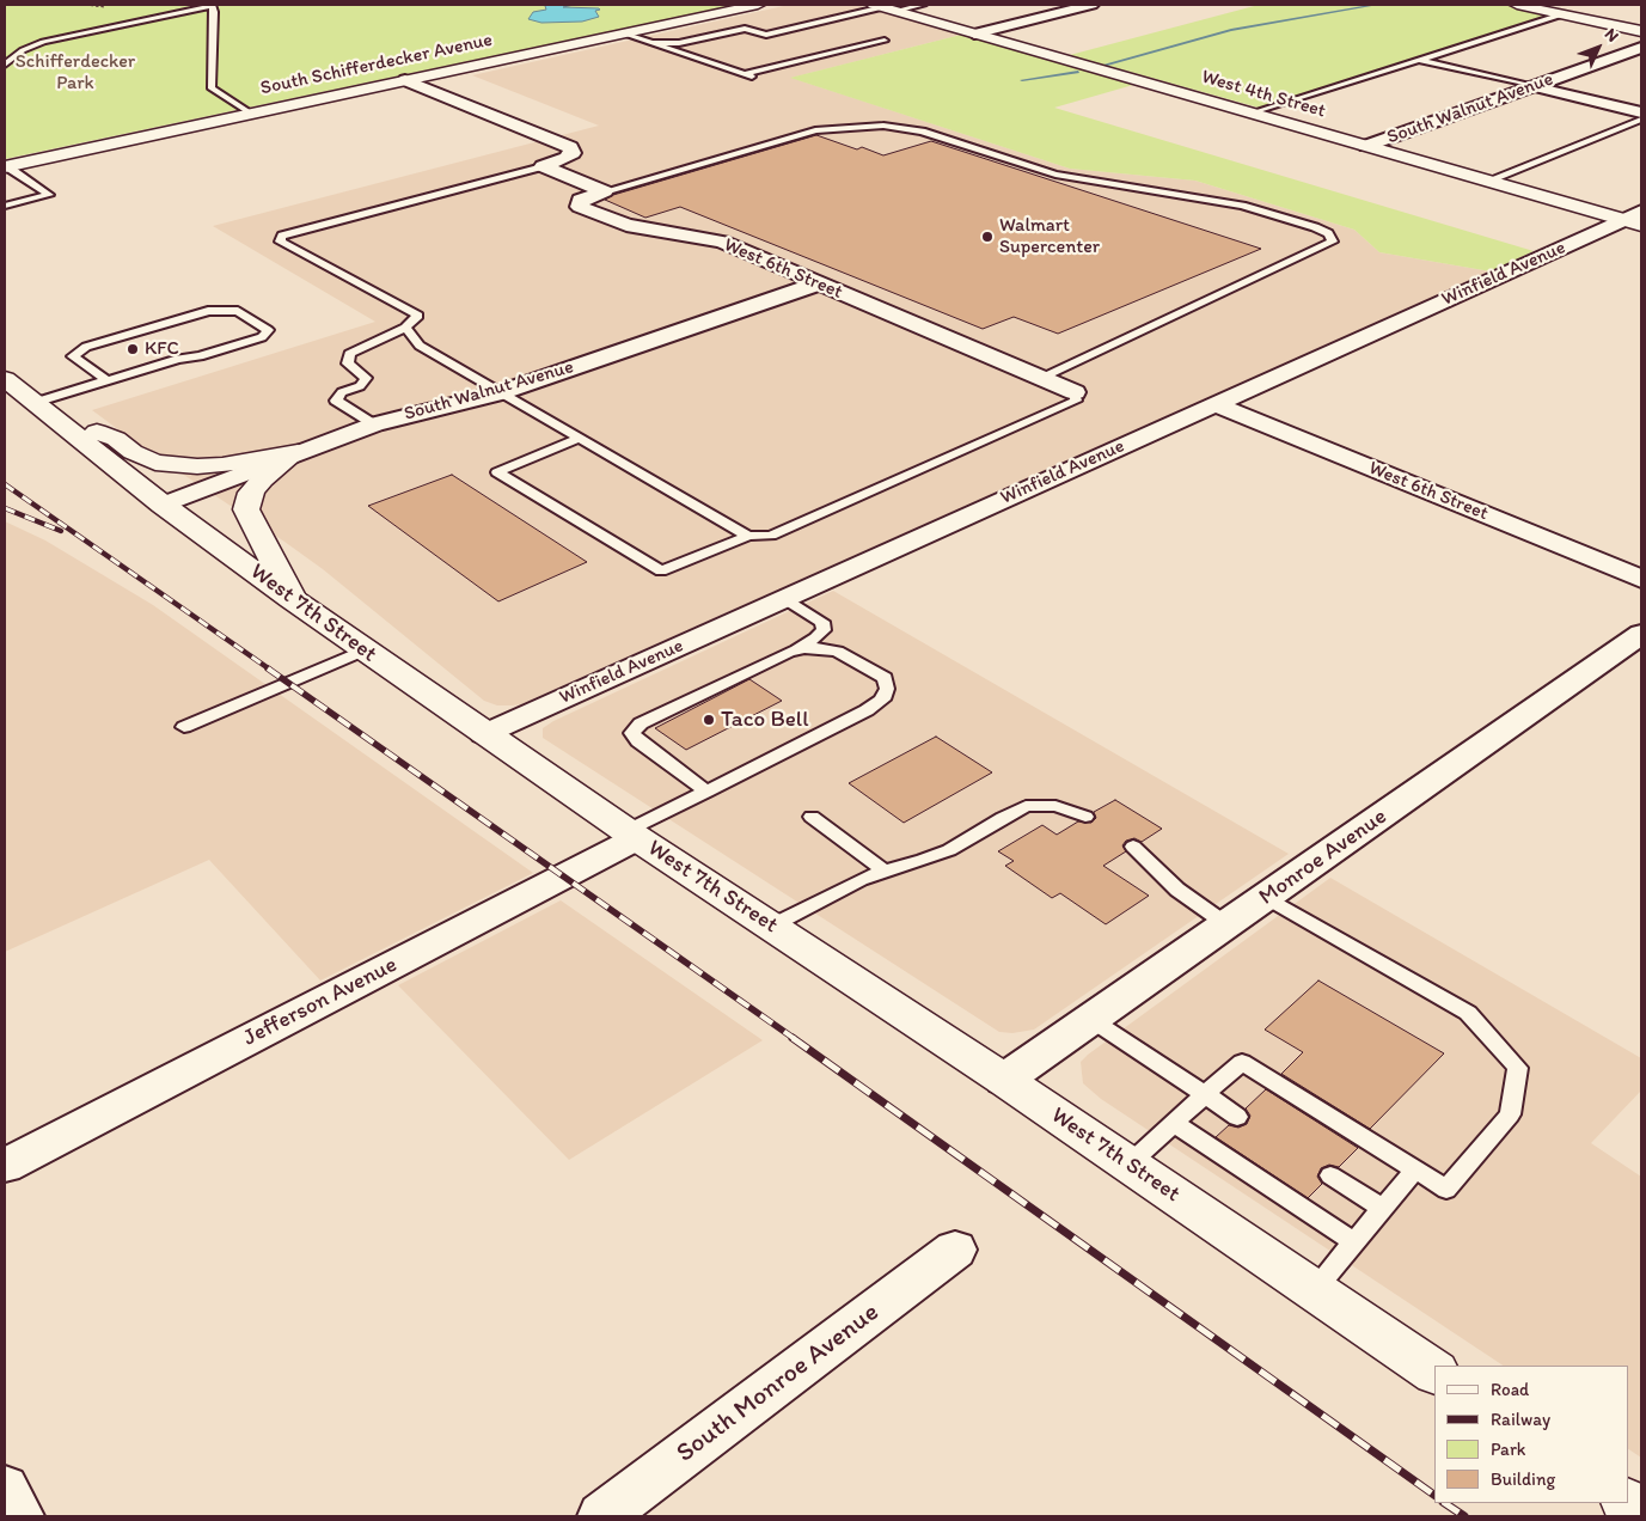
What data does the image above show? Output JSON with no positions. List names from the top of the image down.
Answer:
{
  "streets": {
    "main road": ["South Schifferdecker Avenue", "West 4th Street", "West 7th Street"],
    "street": [
      "South Walnut Avenue",
      "West 6th Street",
      "Winfield Avenue",
      "Monroe Avenue",
      "Jefferson Avenue",
      "South Monroe Avenue"
    ]
  },
  "crossings": [
    ["West 4th Street", "South Walnut Avenue"],
    ["West 4th Street", "Winfield Avenue"],
    ["South Walnut Avenue", "West 6th Street"],
    ["South Walnut Avenue", "West 7th Street"],
    ["West 6th Street", "Winfield Avenue"],
    ["Winfield Avenue", "West 7th Street"],
    ["West 7th Street", "Monroe Avenue"],
    ["West 7th Street", "Jefferson Avenue"]
  ],
  "parks": ["Schifferdecker Park"],
  "places": ["Walmart Supercenter", "KFC", "Taco Bell"],
  "legend": [
    "Road",
    "Railway",
    "Park",
    "Building"
  ],
  "north": "top right"
}
